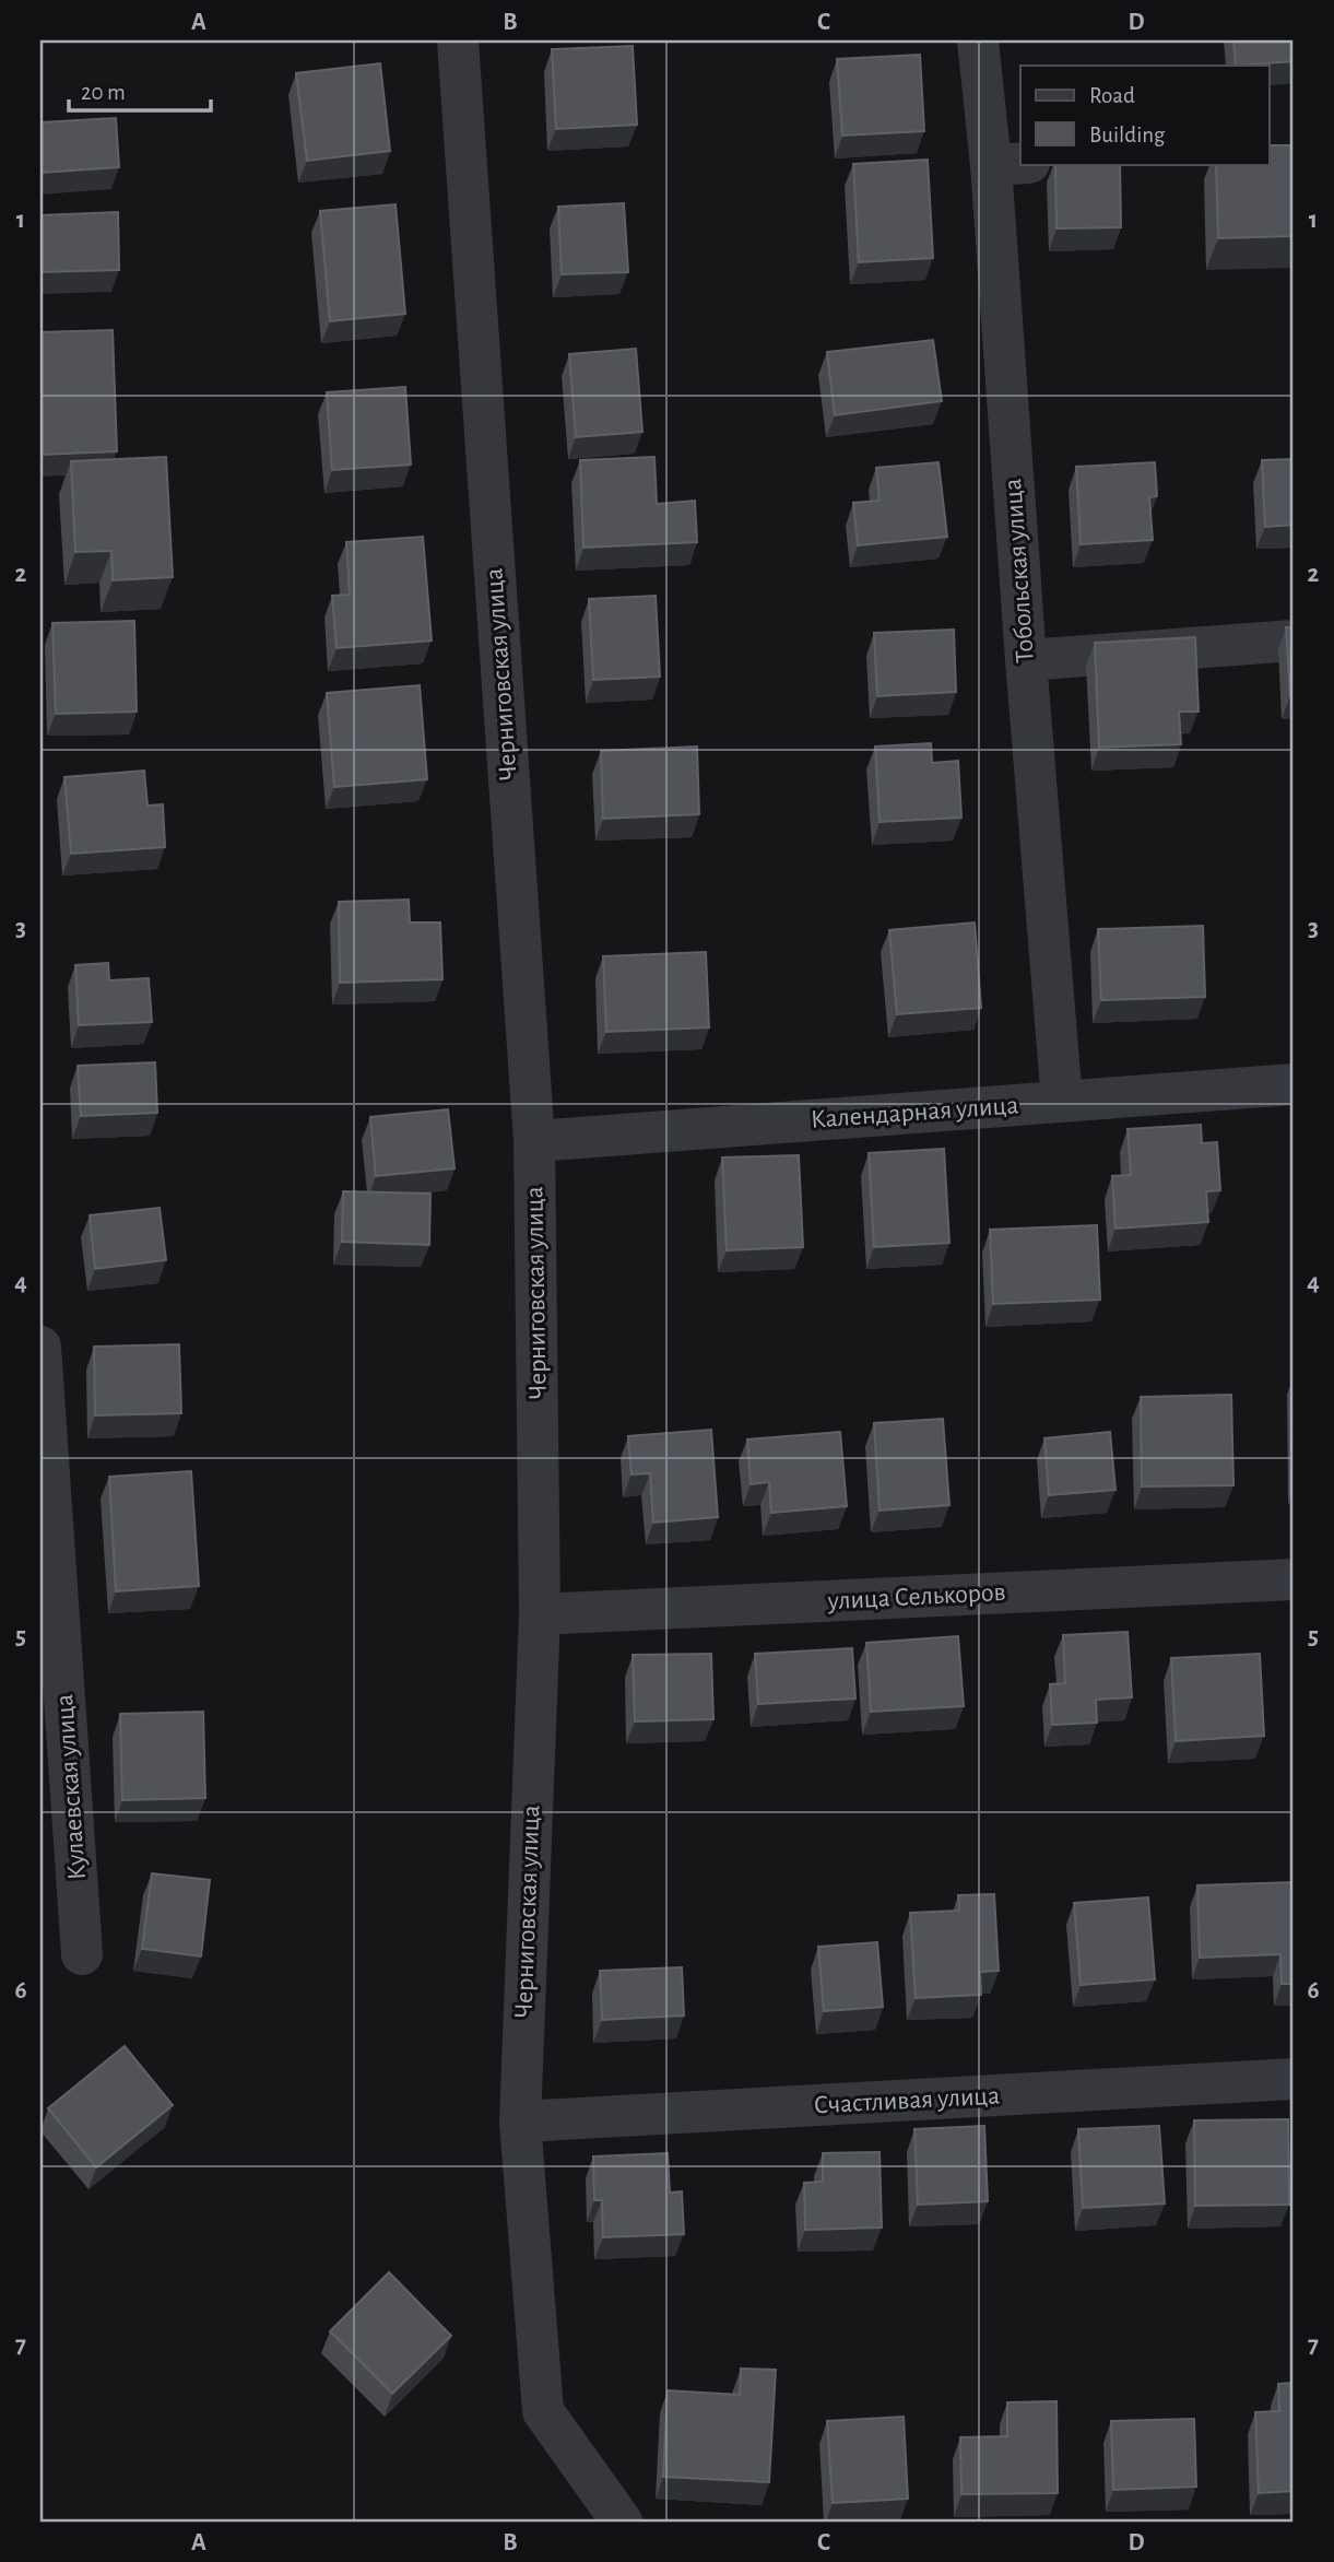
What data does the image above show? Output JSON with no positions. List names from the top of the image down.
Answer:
{
  "streets": {
    "street": [
      "Тобольская улица",
      "Черниговская улица",
      "Календарная улица",
      "улица Селькоров",
      "Кулаевская улица",
      "Счастливая улица"
    ]
  },
  "crossings": [
    ["Тобольская улица", "Календарная улица"],
    ["Черниговская улица", "Календарная улица"],
    ["Черниговская улица", "улица Селькоров"],
    ["Черниговская улица", "Счастливая улица"]
  ],
  "legend": ["Road", "Building"],
  "scale_bar": "20 m",
  "grid": {
    "columns": [
      "A",
      "B",
      "C",
      "D"
    ],
    "rows": [
      "1",
      "2",
      "3",
      "4",
      "5",
      "6",
      "7"
    ]
  }
}
